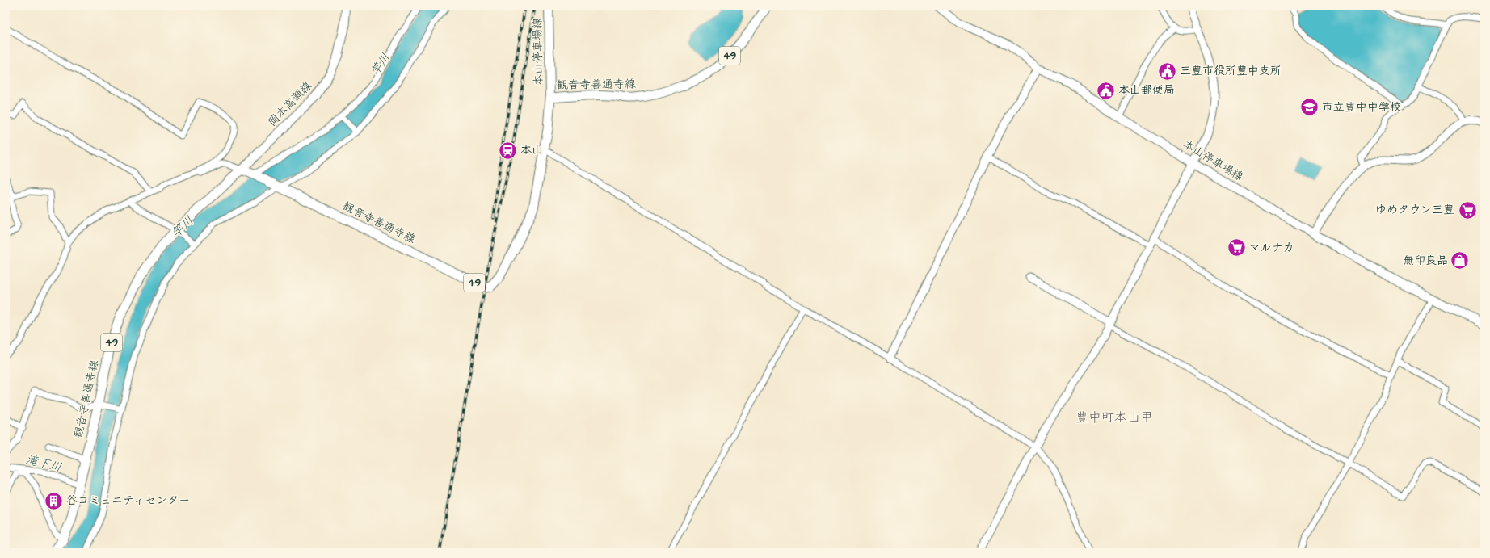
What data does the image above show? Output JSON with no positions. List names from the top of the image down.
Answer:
{
  "streets": {
    "main road": [
      "本山停車場線",
      "49",
      "観音寺善通寺線",
      "岡本高瀬線"
    ]
  },
  "crossings": [
    ["本山停車場線", "観音寺善通寺線"],
    ["観音寺善通寺線", "岡本高瀬線"]
  ],
  "districts": ["豊中町本山甲"],
  "water": ["竿川", "滝下川"],
  "places": {
    "public building": ["三豊市役所豊中支所", "本山郵便局"],
    "school or university": ["市立豊中中学校"],
    "station": ["本山"],
    "supermarket": ["ゆめタウン三豊", "マルナカ"],
    "shop": ["無印良品"],
    "building": ["谷コミュニティセンター"]
  }
}
